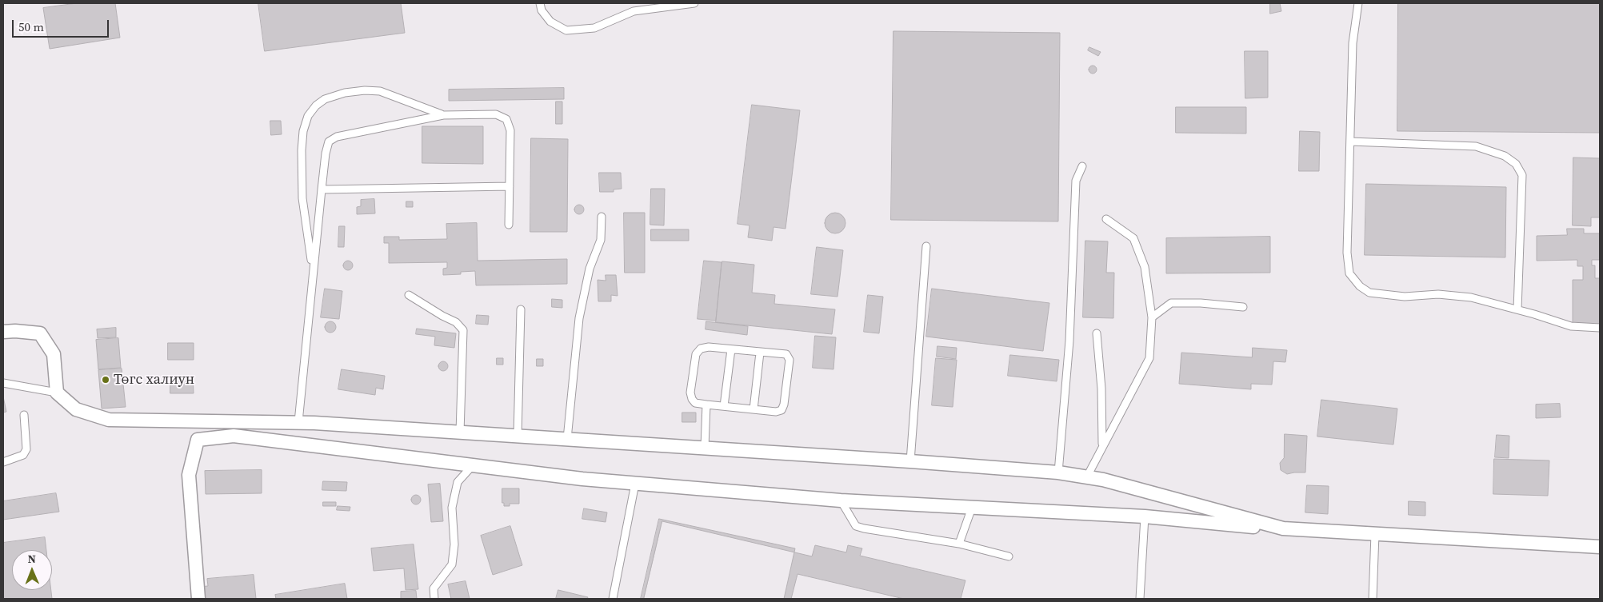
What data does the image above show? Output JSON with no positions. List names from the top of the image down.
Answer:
{
  "places": ["Төгс халиун"],
  "scale_bar": "50 m",
  "north": "top"
}
